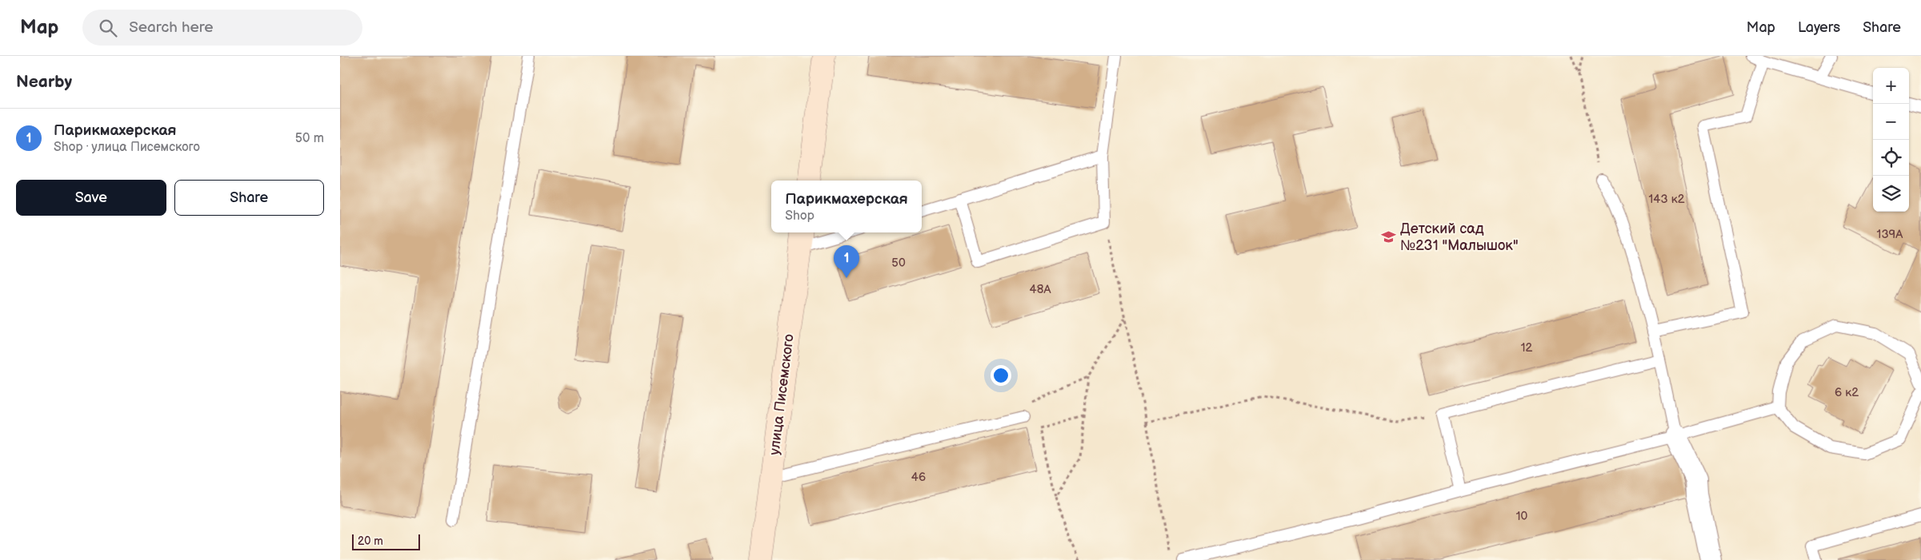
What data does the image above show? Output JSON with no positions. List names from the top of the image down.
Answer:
{
  "streets": {
    "street": ["улица Писемского"]
  },
  "places": {
    "school or university": ["Детский сад №231 \"Малышок\""]
  },
  "house_numbers": [
    "143 к2",
    "139А",
    "50",
    "48А",
    "12",
    "6 к2",
    "46",
    "10"
  ],
  "scale_bar": "20 m",
  "page": {
    "header": "Map",
    "search": "Search here",
    "nav": ["Map", "Layers", "Share"],
    "heading": "Nearby",
    "map_buttons": ["+", "−"],
    "list": [
      {
        "mark": "1",
        "name": "Парикмахерская",
        "note": "Shop · улица Писемского",
        "value": "50 m"
      }
    ],
    "buttons": ["Save", "Share"],
    "popup": ["Парикмахерская", "Shop"],
    "pins": "1",
    "scale": "20 m"
  }
}
